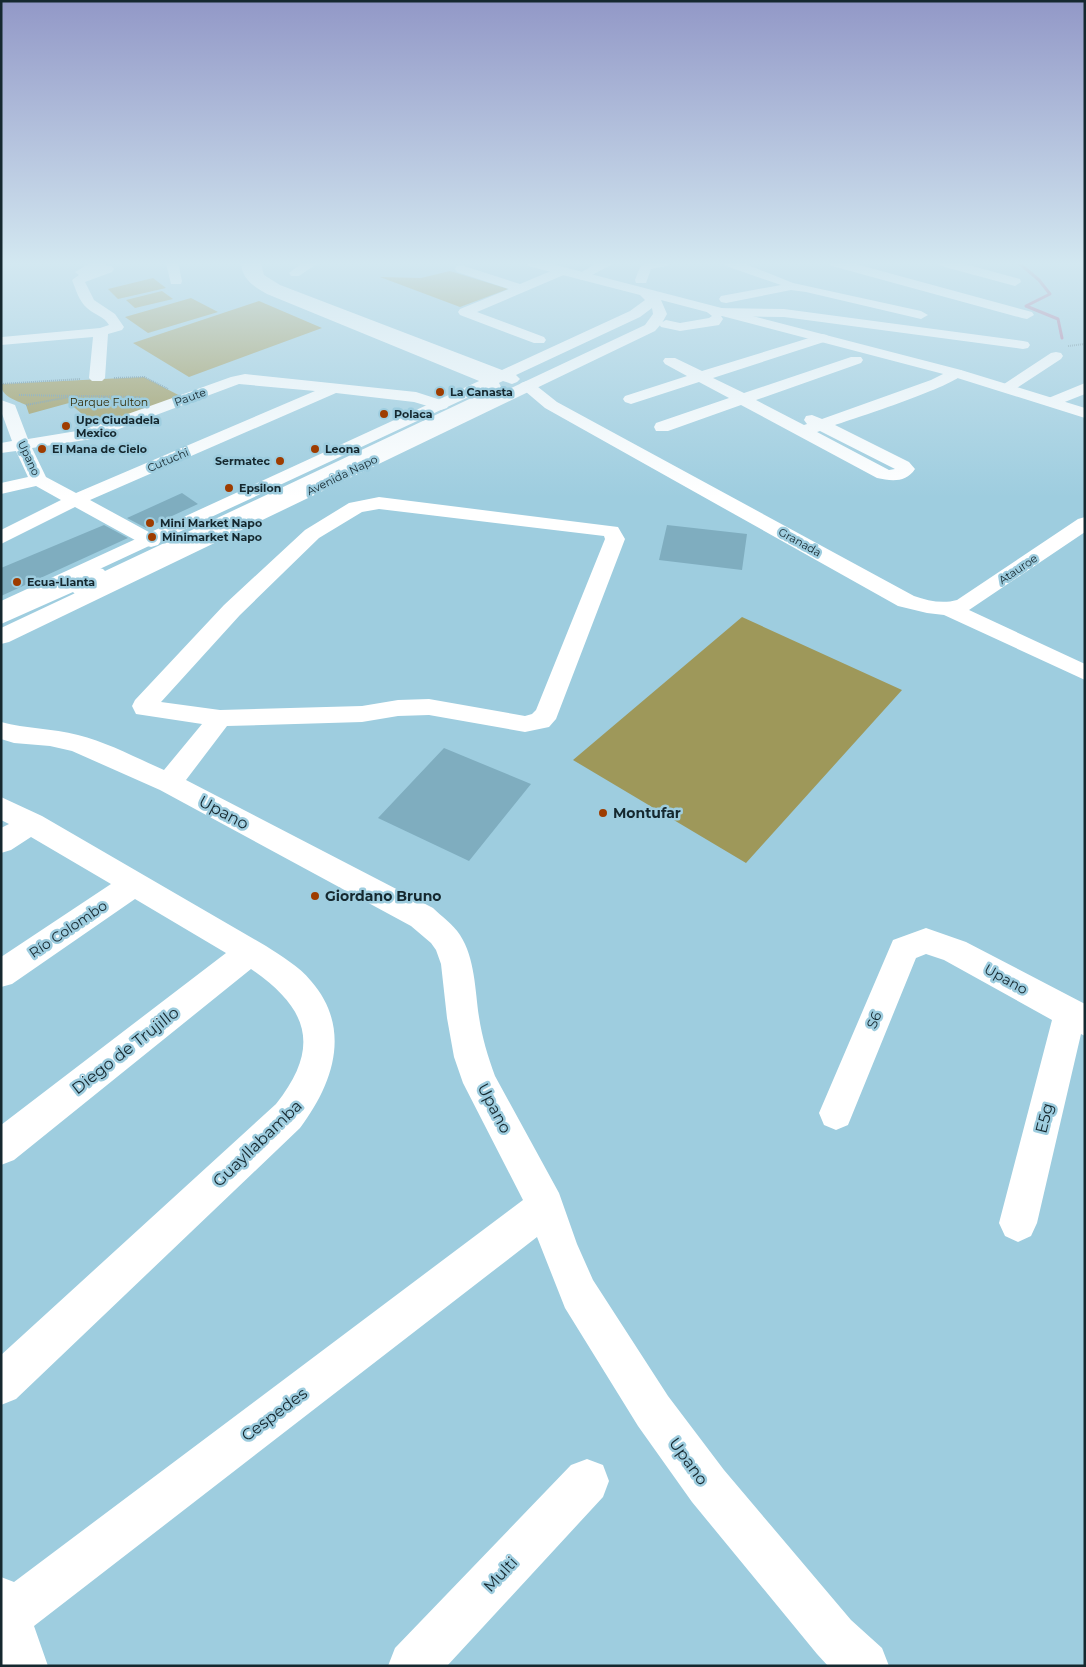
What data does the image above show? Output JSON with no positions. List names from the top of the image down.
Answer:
{
  "streets": {
    "street": [
      "Paute",
      "Upano",
      "Cutuchi",
      "Avenida Napo",
      "Granada",
      "Atauroe",
      "Río Colombo",
      "S6",
      "Diego de Trujillo",
      "E5g",
      "Guayllabamba",
      "Cespedes",
      "Multi"
    ]
  },
  "crossings": [
    ["Paute", "Upano"],
    ["Paute", "Cutuchi"],
    ["Paute", "Avenida Napo"],
    ["Upano", "Cutuchi"],
    ["Upano", "Avenida Napo"],
    ["Upano", "S6"],
    ["Upano", "E5g"],
    ["Upano", "Cespedes"],
    ["Avenida Napo", "Granada"],
    ["Granada", "Atauroe"],
    ["Río Colombo", "Guayllabamba"],
    ["Diego de Trujillo", "Guayllabamba"]
  ],
  "parks": ["Parque Fulton"],
  "places": [
    "La Canasta",
    "Polaca",
    "Upc Ciudadela Mexico",
    "El Mana de Cielo",
    "Leona",
    "Sermatec",
    "Epsilon",
    "Mini Market Napo",
    "Minimarket Napo",
    "Ecua-Llanta",
    "Montufar",
    "Giordano Bruno"
  ]
}
